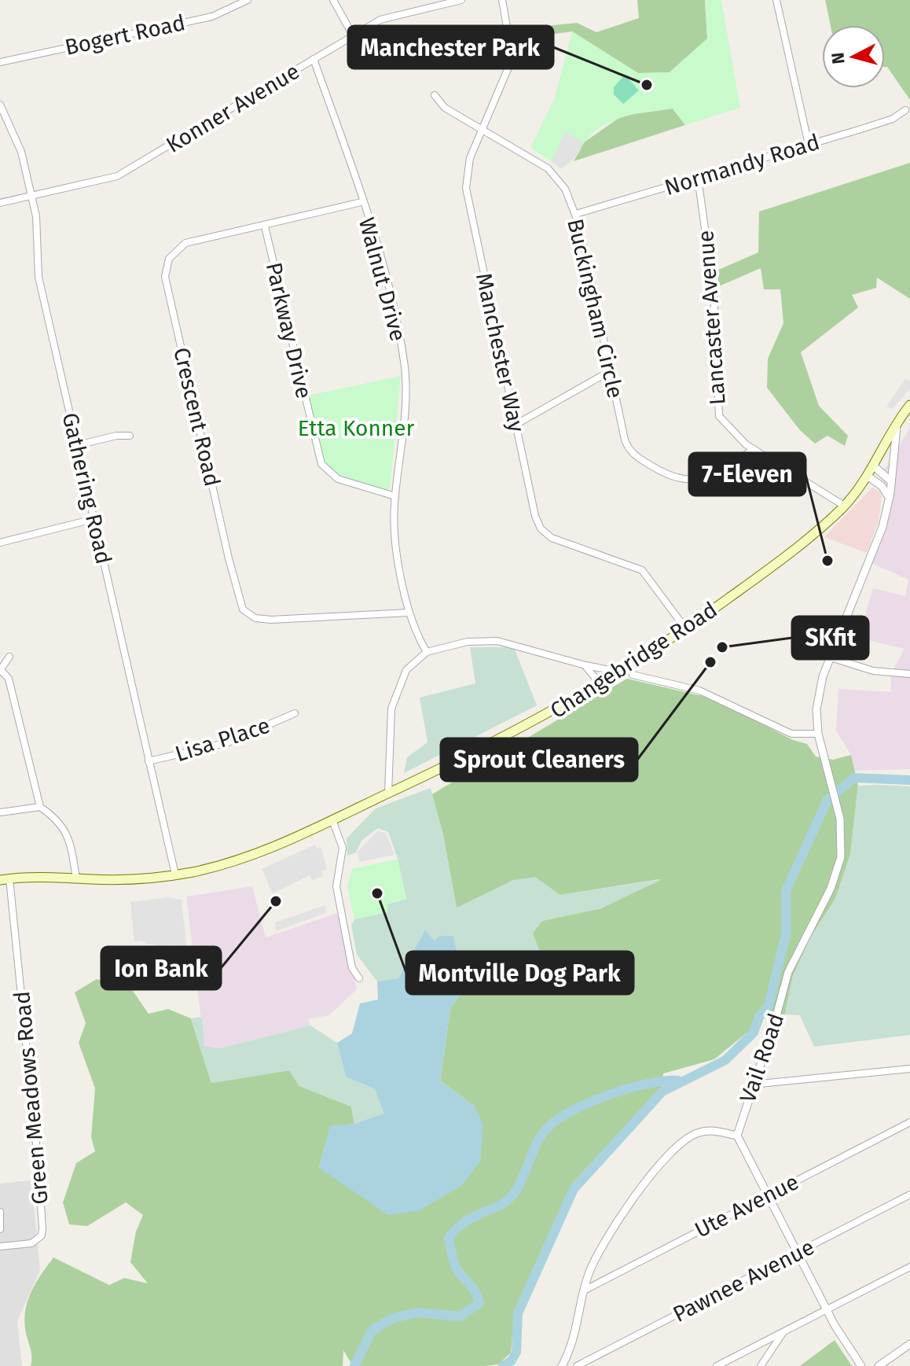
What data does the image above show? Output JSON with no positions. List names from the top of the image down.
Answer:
{
  "streets": {
    "main road": ["Changebridge Road"],
    "street": [
      "Bogert Road",
      "Konner Avenue",
      "Normandy Road",
      "Walnut Drive",
      "Buckingham Circle",
      "Lancaster Avenue",
      "Parkway Drive",
      "Manchester Way",
      "Crescent Road",
      "Gathering Road",
      "Lisa Place",
      "Vail Road",
      "Green Meadows Road",
      "Ute Avenue",
      "Pawnee Avenue"
    ]
  },
  "crossings": [
    ["Konner Avenue", "Walnut Drive"],
    ["Konner Avenue", "Gathering Road"],
    ["Normandy Road", "Buckingham Circle"],
    ["Normandy Road", "Lancaster Avenue"],
    ["Walnut Drive", "Parkway Drive"],
    ["Walnut Drive", "Crescent Road"],
    ["Buckingham Circle", "Lancaster Avenue"],
    ["Buckingham Circle", "Manchester Way"],
    ["Lancaster Avenue", "Changebridge Road"],
    ["Parkway Drive", "Crescent Road"],
    ["Manchester Way", "Changebridge Road"],
    ["Gathering Road", "Changebridge Road"],
    ["Gathering Road", "Lisa Place"],
    ["Changebridge Road", "Vail Road"],
    ["Changebridge Road", "Green Meadows Road"]
  ],
  "parks": ["Etta Konner"],
  "places": [
    "Manchester Park",
    "7-Eleven",
    "SKfit",
    "Sprout Cleaners",
    "Montville Dog Park",
    "Ion Bank"
  ],
  "north": "left"
}
